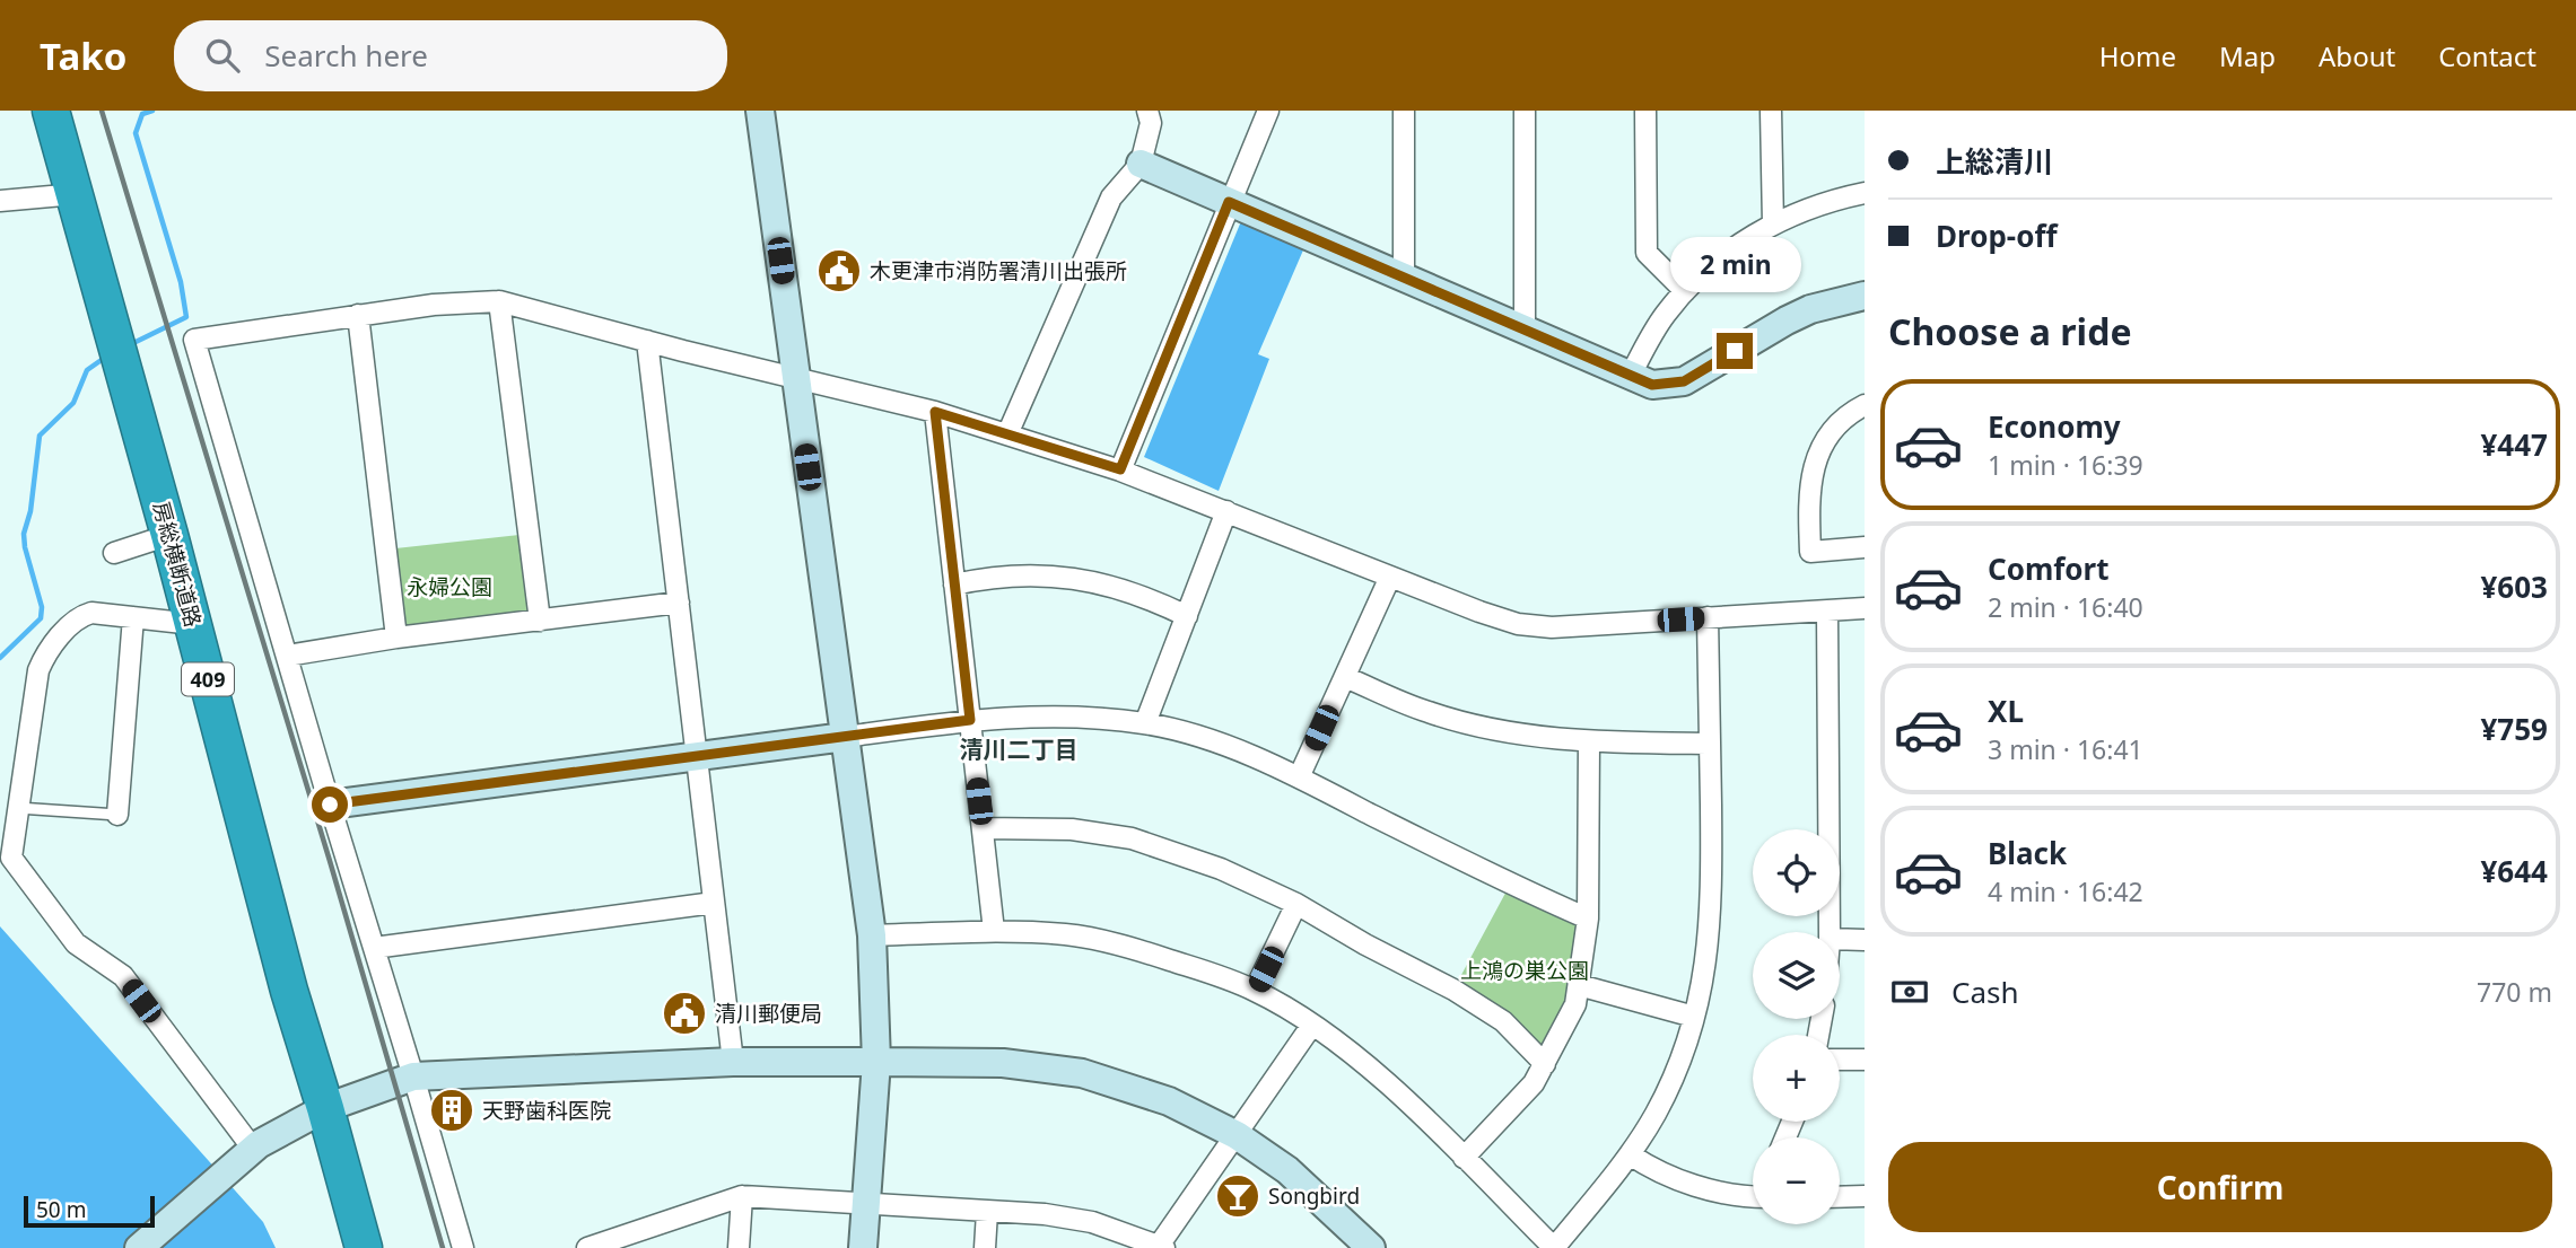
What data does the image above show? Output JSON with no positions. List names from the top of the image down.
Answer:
{
  "streets": {
    "highway": ["房総横断道路", "409"]
  },
  "districts": ["清川二丁目"],
  "parks": ["永婦公園", "上鴻の巣公園"],
  "places": {
    "public building": ["木更津市消防署清川出張所", "清川郵便局"],
    "building": ["天野歯科医院"],
    "bar": ["Songbird"]
  },
  "scale_bar": "50 m",
  "page": {
    "header": "Tako",
    "search": "Search here",
    "nav": [
      "Home",
      "Map",
      "About",
      "Contact"
    ],
    "banner": ["上総清川", "Drop-off"],
    "bubble": "2 min",
    "heading": "Choose a ride",
    "list": [
      {
        "name": "Economy",
        "note": "1 min · 16:39",
        "value": "¥447"
      },
      {
        "name": "Comfort",
        "note": "2 min · 16:40",
        "value": "¥603"
      },
      {
        "name": "XL",
        "note": "3 min · 16:41",
        "value": "¥759"
      },
      {
        "name": "Black",
        "note": "4 min · 16:42",
        "value": "¥644"
      }
    ],
    "map_buttons": ["+", "−"],
    "pay": ["Cash", "770 m"],
    "buttons": "Confirm",
    "scale": "50 m"
  }
}
